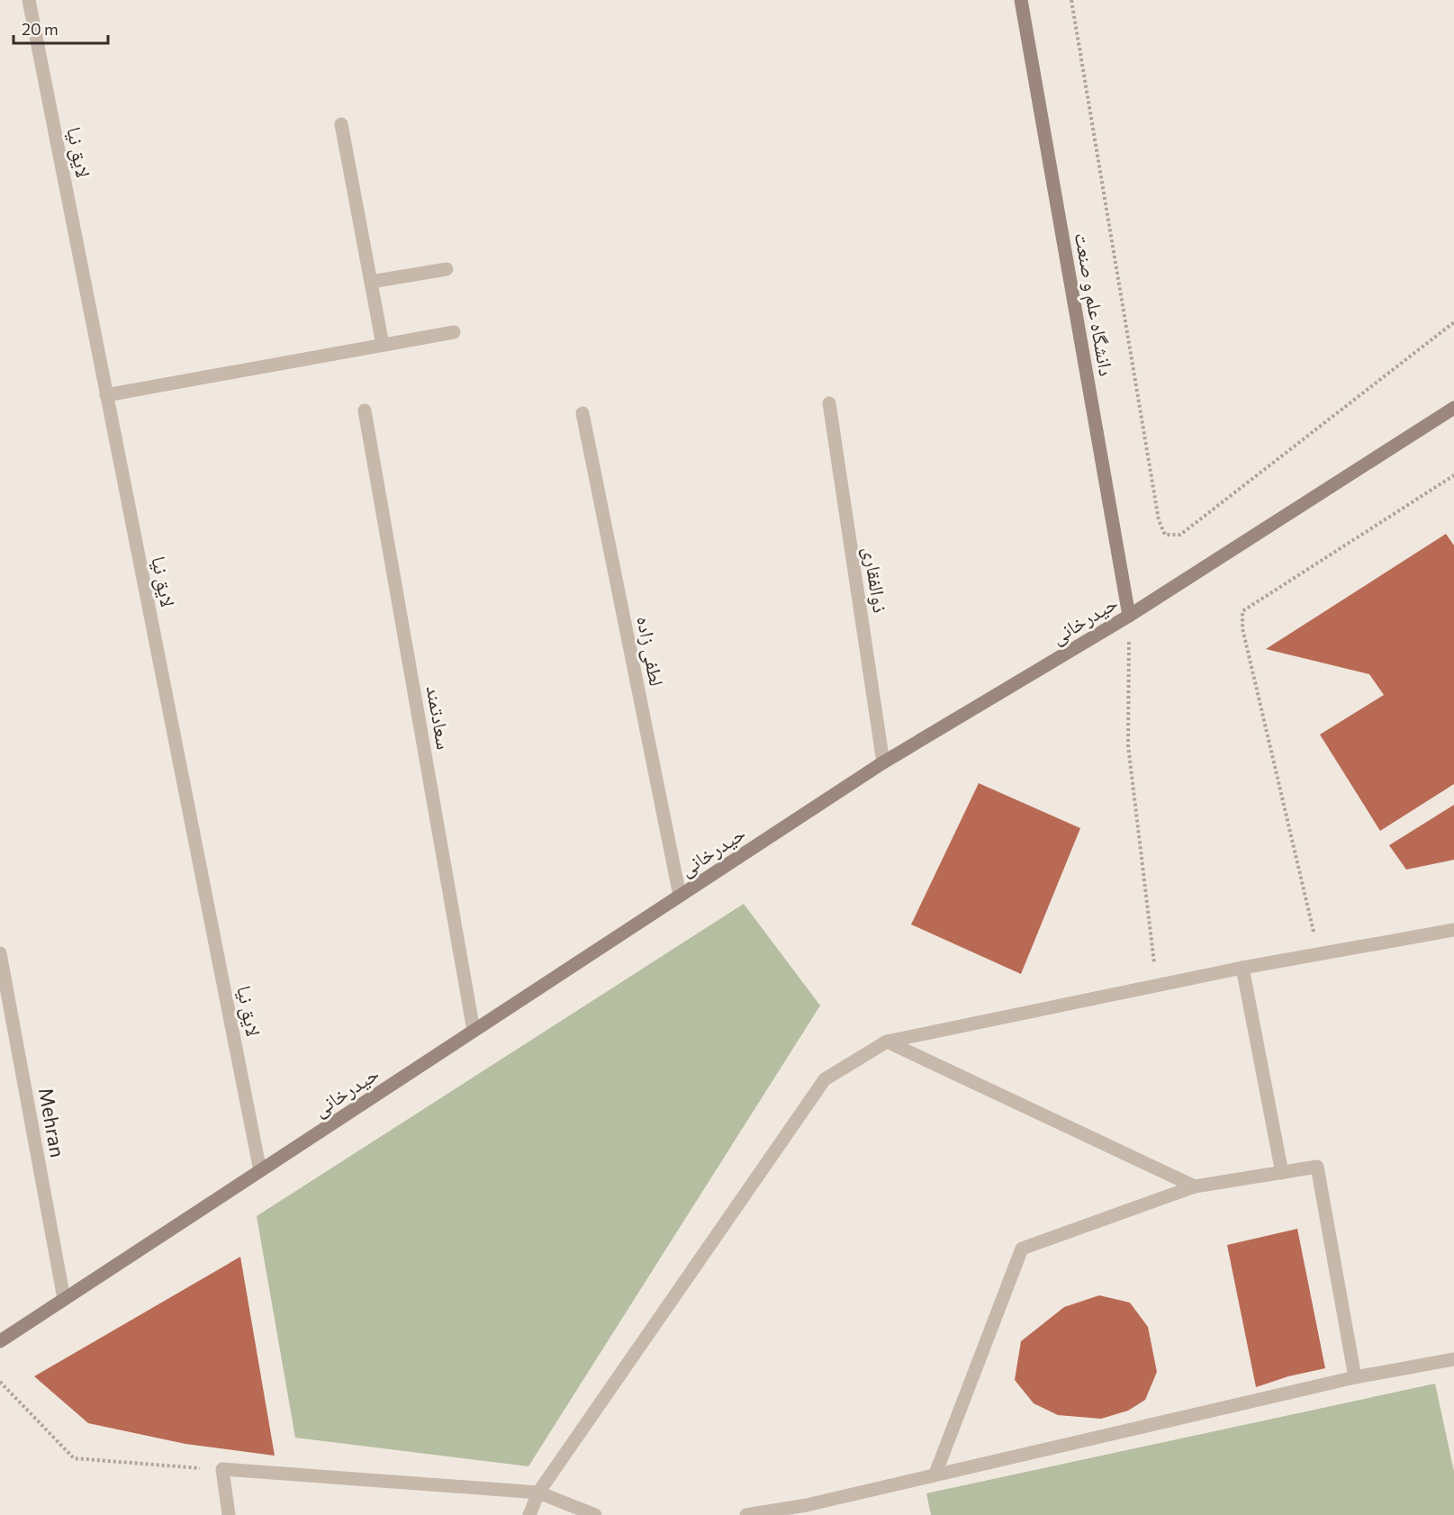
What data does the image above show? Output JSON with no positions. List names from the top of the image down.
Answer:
{
  "streets": {
    "main road": ["دانشگاه علم و صنعت", "حیدرخانی"],
    "street": [
      "لایق نیا",
      "ذوالفقاری",
      "لطفی زاده",
      "سعادتمند",
      "Mehran"
    ]
  },
  "crossings": [
    ["لایق نیا", "حیدرخانی"],
    ["دانشگاه علم و صنعت", "حیدرخانی"],
    ["ذوالفقاری", "حیدرخانی"],
    ["حیدرخانی", "لطفی زاده"],
    ["حیدرخانی", "سعادتمند"],
    ["حیدرخانی", "Mehran"]
  ],
  "scale_bar": "20 m"
}
